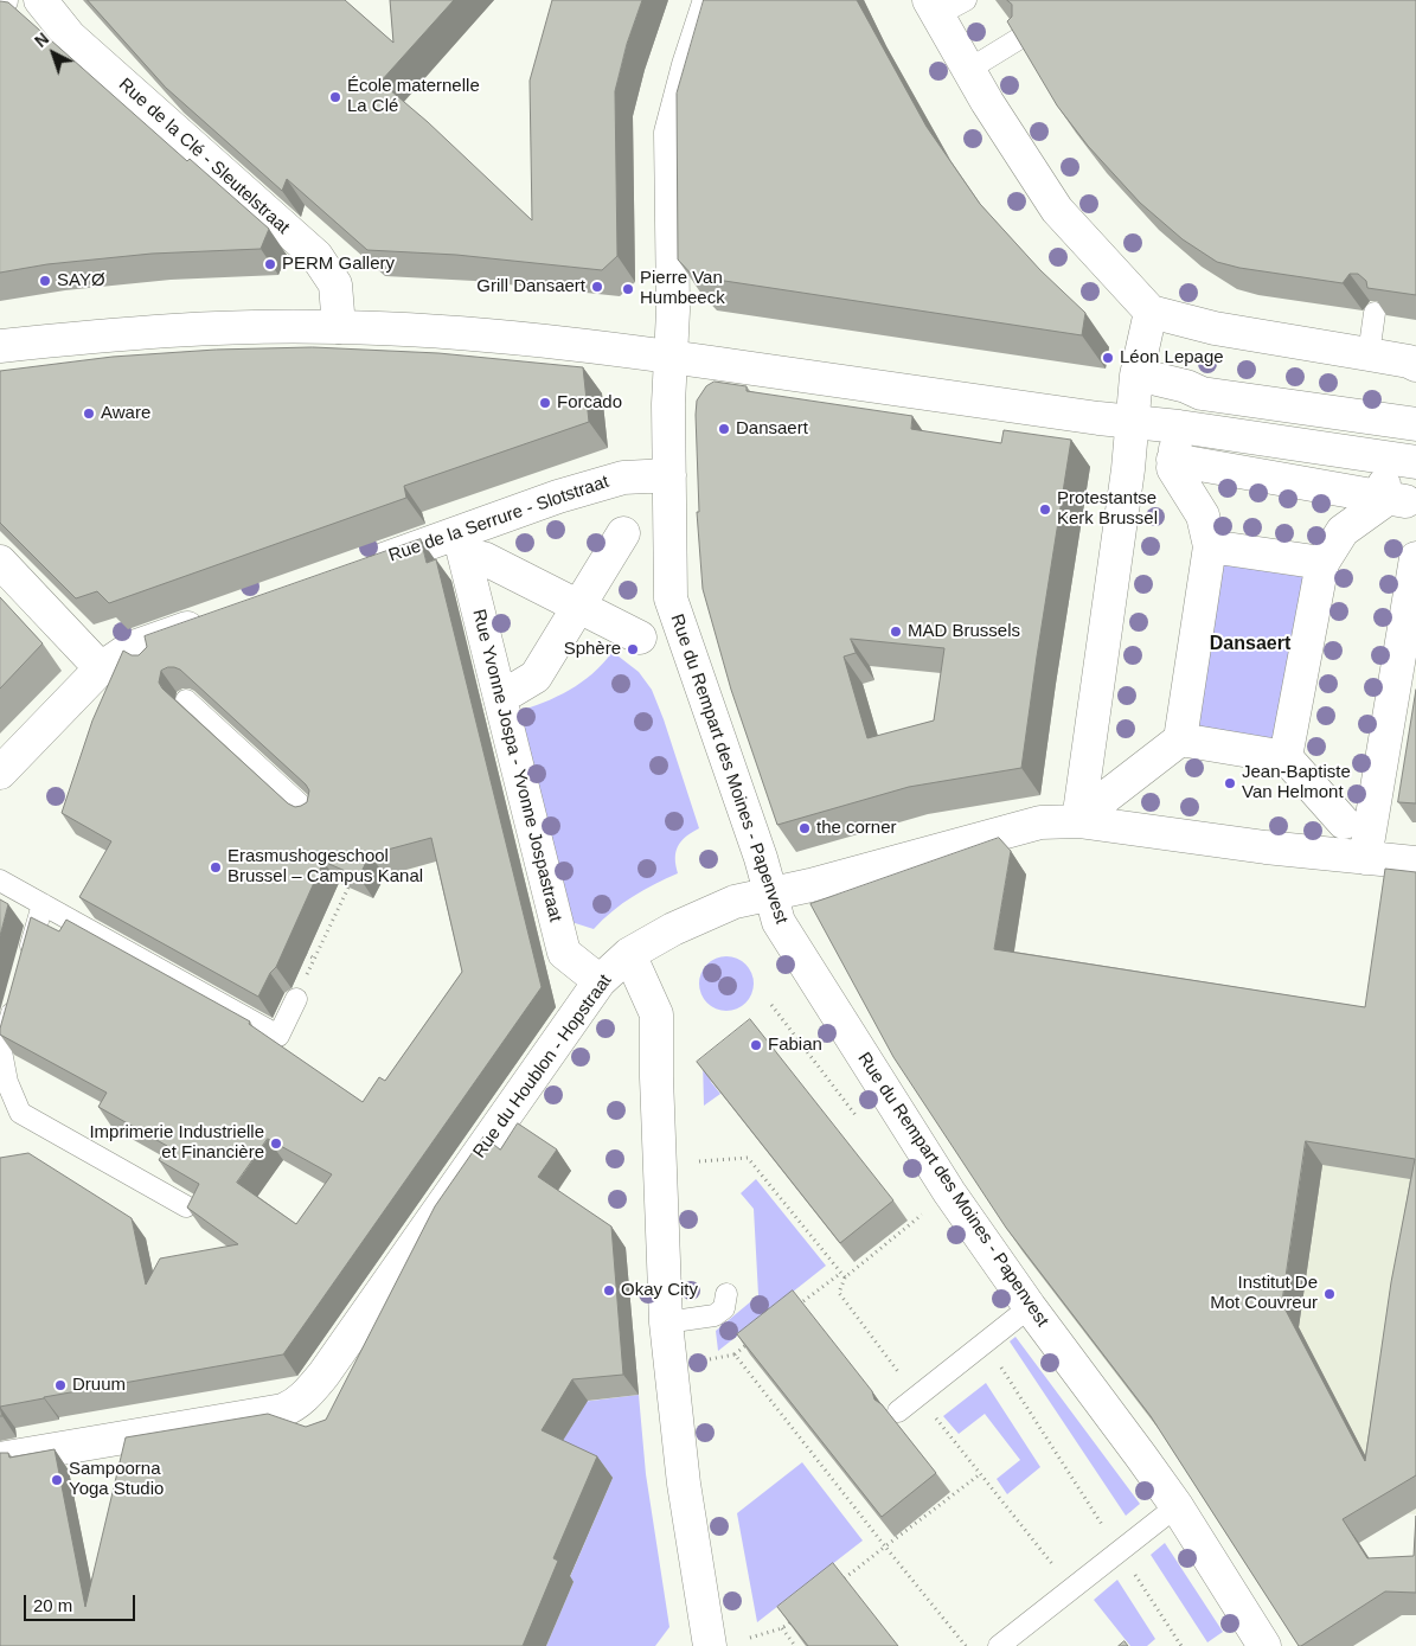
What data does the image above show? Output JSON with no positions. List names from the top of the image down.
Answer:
{
  "streets": {
    "street": [
      "Rue de la Clé - Sleutelstraat",
      "Rue de la Serrure - Slotstraat",
      "Rue Yvonne Jospa - Yvonne Jospastraat",
      "Rue du Rempart des Moines - Papenvest",
      "Rue du Houblon - Hopstraat"
    ]
  },
  "crossings": [
    ["Rue de la Serrure - Slotstraat", "Rue Yvonne Jospa - Yvonne Jospastraat"],
    ["Rue de la Serrure - Slotstraat", "Rue du Rempart des Moines - Papenvest"],
    ["Rue Yvonne Jospa - Yvonne Jospastraat", "Rue du Houblon - Hopstraat"],
    ["Rue du Rempart des Moines - Papenvest", "Rue du Houblon - Hopstraat"]
  ],
  "districts": ["Dansaert"],
  "places": [
    "École maternelle La Clé",
    "PERM Gallery",
    "SAYØ",
    "Grill Dansaert",
    "Pierre Van Humbeeck",
    "Léon Lepage",
    "Forcado",
    "Aware",
    "Dansaert",
    "Protestantse Kerk Brussel",
    "MAD Brussels",
    "Sphère",
    "Jean-Baptiste Van Helmont",
    "the corner",
    "Erasmushogeschool Brussel – Campus Kanal",
    "Fabian",
    "Imprimerie Industrielle et Financière",
    "Okay City",
    "Institut De Mot Couvreur",
    "Druum",
    "Sampoorna Yoga Studio"
  ],
  "scale_bar": "20 m",
  "north": "top left"
}
